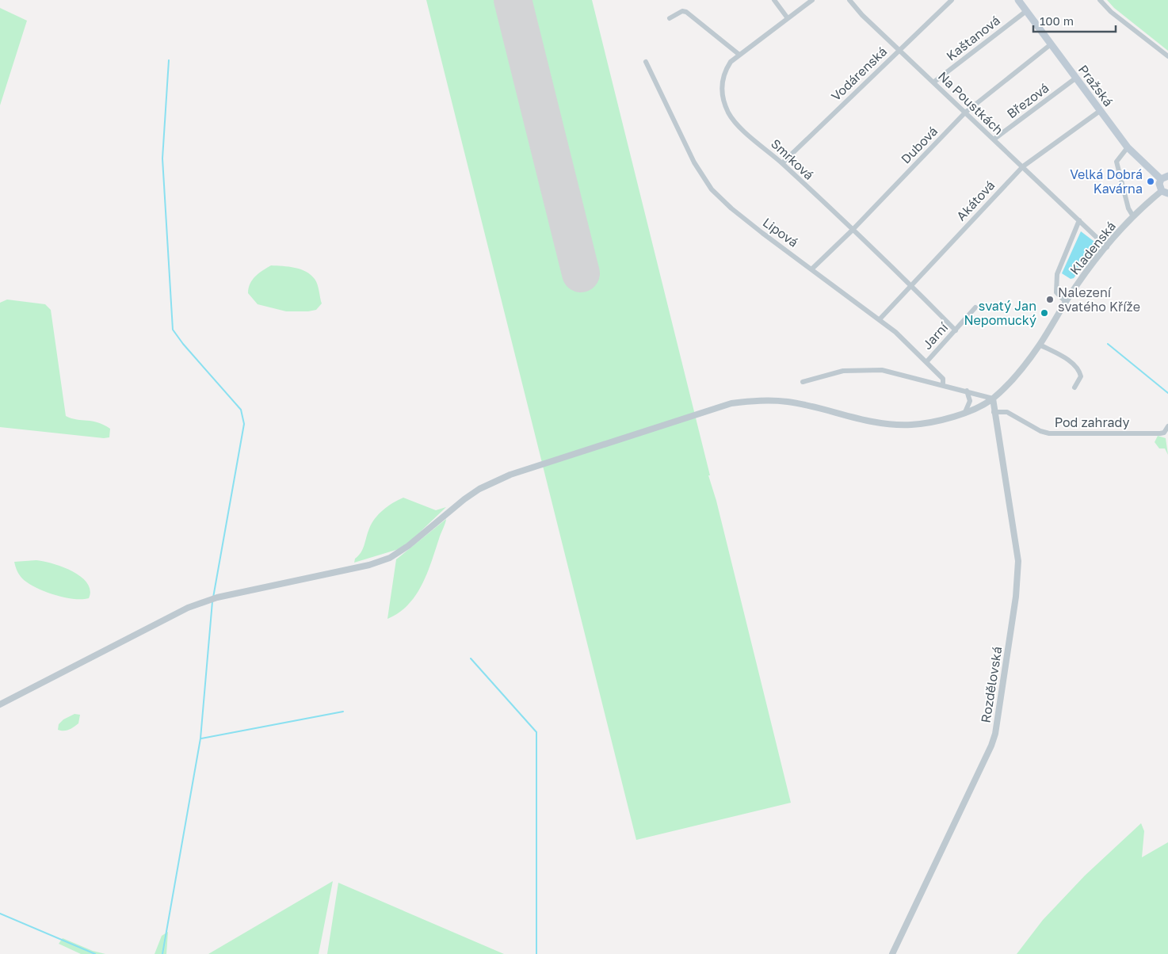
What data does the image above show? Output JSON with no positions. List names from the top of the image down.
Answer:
{
  "streets": {
    "main road": ["Pražská"],
    "street": [
      "Kaštanová",
      "Vodárenská",
      "Březová",
      "Na Poustkách",
      "Dubová",
      "Smrková",
      "Akátová",
      "Lipová",
      "Kladenská",
      "Jarní",
      "Pod zahrady",
      "Rozdělovská"
    ]
  },
  "crossings": [
    ["Kaštanová", "Pražská"],
    ["Kaštanová", "Na Poustkách"],
    ["Vodárenská", "Na Poustkách"],
    ["Vodárenská", "Smrková"],
    ["Pražská", "Březová"],
    ["Pražská", "Dubová"],
    ["Pražská", "Akátová"],
    ["Březová", "Na Poustkách"],
    ["Na Poustkách", "Dubová"],
    ["Na Poustkách", "Akátová"],
    ["Na Poustkách", "Kladenská"],
    ["Dubová", "Smrková"],
    ["Dubová", "Lipová"],
    ["Smrková", "Akátová"],
    ["Smrková", "Jarní"],
    ["Akátová", "Lipová"],
    ["Lipová", "Jarní"],
    ["Kladenská", "Rozdělovská"],
    ["Pod zahrady", "Rozdělovská"]
  ],
  "places": ["Velká Dobrá Kavárna", "Nalezení svatého Kříže", "svatý Jan Nepomucký"],
  "scale_bar": "100 m"
}
